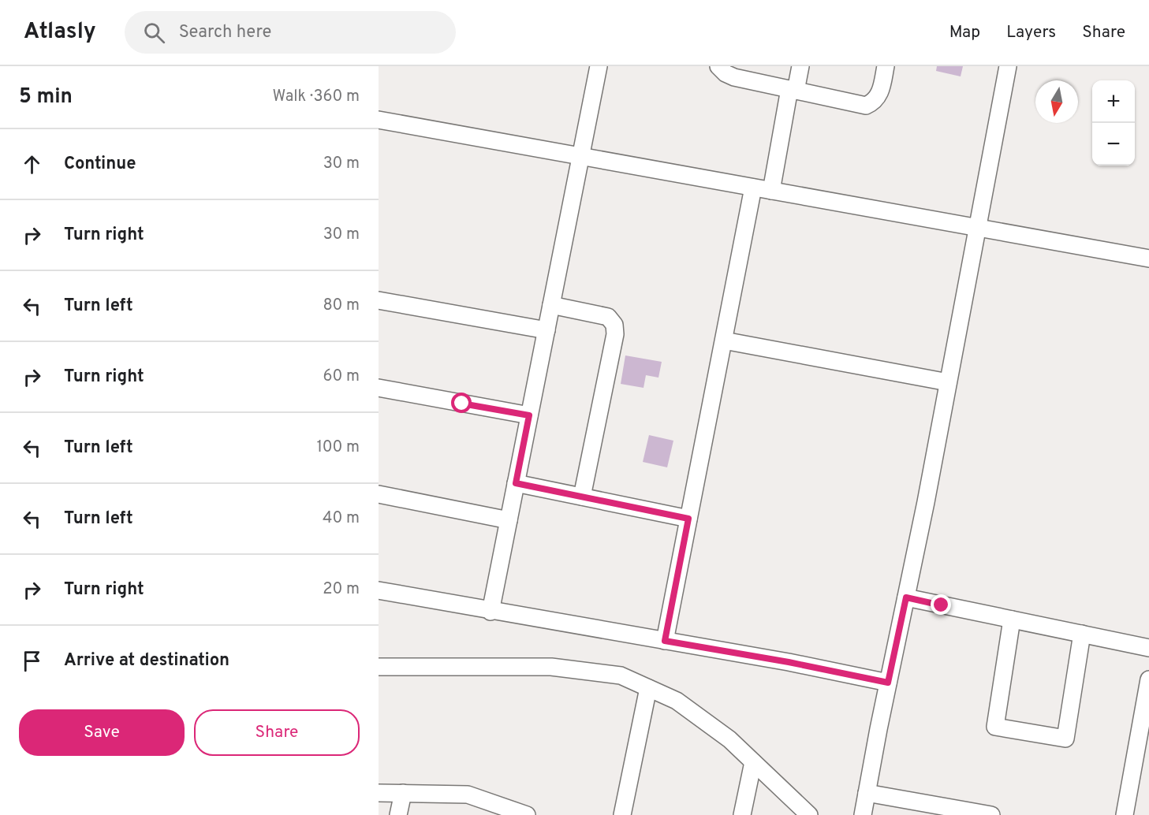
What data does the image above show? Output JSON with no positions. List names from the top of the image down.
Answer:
{
  "north": "bottom",
  "page": {
    "header": "Atlasly",
    "search": "Search here",
    "nav": ["Map", "Layers", "Share"],
    "heading": ["5 min", "Walk · 360 m"],
    "map_buttons": ["+", "−"],
    "list": [
      ["Continue", "30 m"],
      ["Turn right", "30 m"],
      ["Turn left", "80 m"],
      ["Turn right", "60 m"],
      ["Turn left", "100 m"],
      ["Turn left", "40 m"],
      ["Turn right", "20 m"],
      "Arrive at destination"
    ],
    "buttons": ["Save", "Share"]
  }
}
